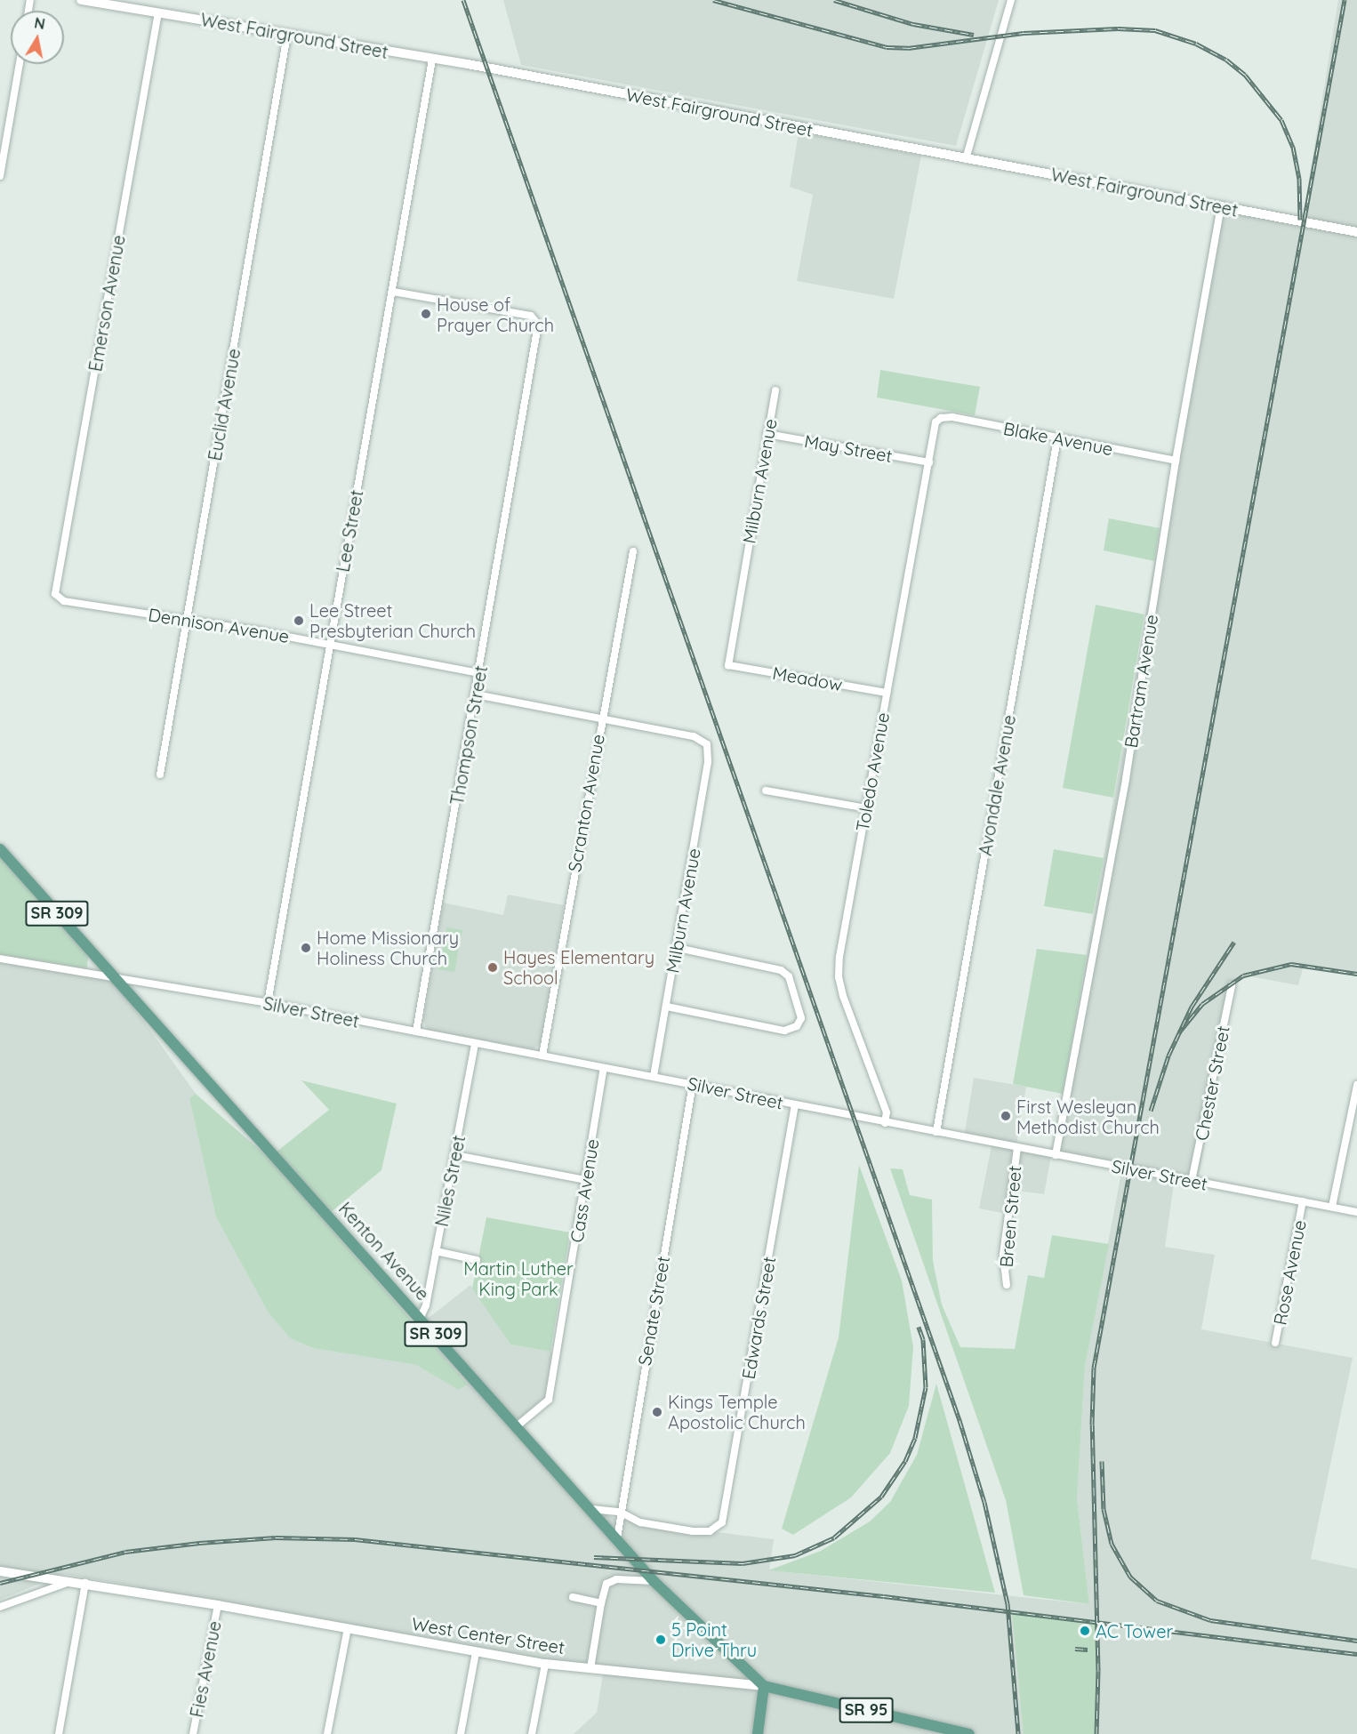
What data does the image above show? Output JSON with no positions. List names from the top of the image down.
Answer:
{
  "streets": {
    "main road": [
      "SR 309",
      "Kenton Avenue",
      "West Center Street",
      "SR 95"
    ],
    "street": [
      "West Fairground Street",
      "Emerson Avenue",
      "Euclid Avenue",
      "Blake Avenue",
      "May Street",
      "Milburn Avenue",
      "Lee Street",
      "Dennison Avenue",
      "Meadow",
      "Bartram Avenue",
      "Thompson Street",
      "Toledo Avenue",
      "Avondale Avenue",
      "Scranton Avenue",
      "Silver Street",
      "Chester Street",
      "Niles Street",
      "Cass Avenue",
      "Breen Street",
      "Rose Avenue",
      "Senate Street",
      "Edwards Street",
      "Fies Avenue"
    ]
  },
  "crossings": [
    ["West Fairground Street", "Emerson Avenue"],
    ["West Fairground Street", "Euclid Avenue"],
    ["West Fairground Street", "Lee Street"],
    ["West Fairground Street", "Bartram Avenue"],
    ["Emerson Avenue", "Dennison Avenue"],
    ["Euclid Avenue", "Dennison Avenue"],
    ["Blake Avenue", "Bartram Avenue"],
    ["Blake Avenue", "Toledo Avenue"],
    ["Blake Avenue", "Avondale Avenue"],
    ["May Street", "Milburn Avenue"],
    ["May Street", "Toledo Avenue"],
    ["Milburn Avenue", "Meadow"],
    ["Milburn Avenue", "Scranton Avenue"],
    ["Milburn Avenue", "Silver Street"],
    ["Lee Street", "Dennison Avenue"],
    ["Lee Street", "Thompson Street"],
    ["Lee Street", "Silver Street"],
    ["Dennison Avenue", "Thompson Street"],
    ["Meadow", "Toledo Avenue"],
    ["Bartram Avenue", "Silver Street"],
    ["Thompson Street", "Silver Street"],
    ["Toledo Avenue", "Silver Street"],
    ["Avondale Avenue", "Silver Street"],
    ["Scranton Avenue", "Silver Street"],
    ["SR 309", "Silver Street"],
    ["SR 309", "Kenton Avenue"],
    ["Silver Street", "Chester Street"],
    ["Silver Street", "Niles Street"],
    ["Silver Street", "Cass Avenue"],
    ["Silver Street", "Breen Street"],
    ["Silver Street", "Kenton Avenue"],
    ["Silver Street", "Rose Avenue"],
    ["Silver Street", "Senate Street"],
    ["Silver Street", "Edwards Street"],
    ["Niles Street", "Kenton Avenue"],
    ["Cass Avenue", "Kenton Avenue"],
    ["Kenton Avenue", "Senate Street"],
    ["Kenton Avenue", "West Center Street"],
    ["Senate Street", "Edwards Street"],
    ["West Center Street", "Fies Avenue"]
  ],
  "parks": ["Martin Luther King Park"],
  "places": [
    "House of Prayer Church",
    "Lee Street Presbyterian Church",
    "Home Missionary Holiness Church",
    "Hayes Elementary School",
    "First Wesleyan Methodist Church",
    "Kings Temple Apostolic Church",
    "AC Tower",
    "5 Point Drive Thru"
  ],
  "north": "top"
}
